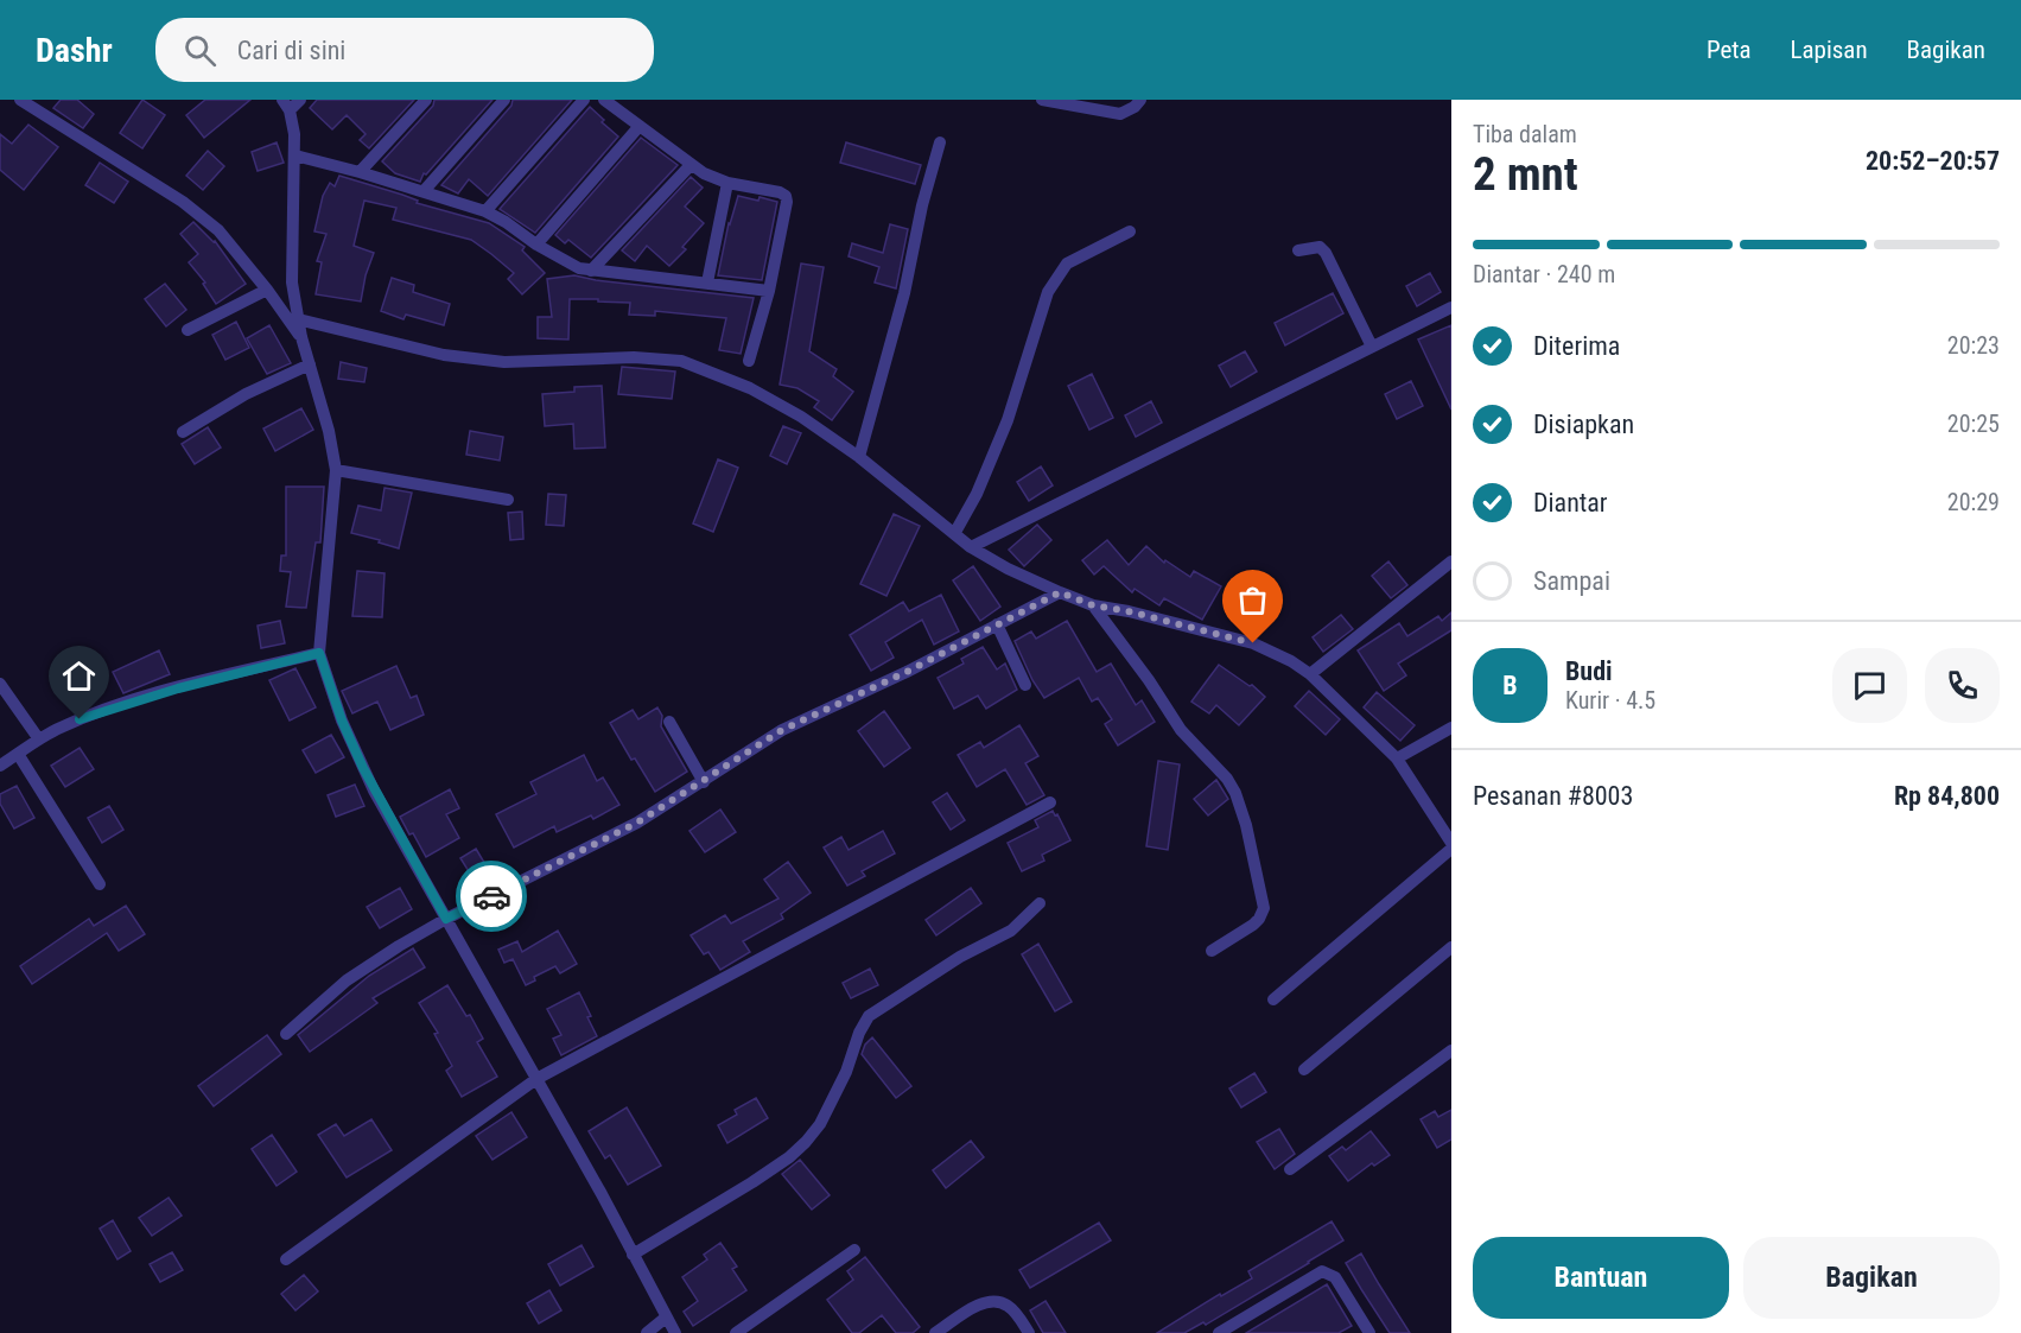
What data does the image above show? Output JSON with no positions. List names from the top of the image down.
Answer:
{
  "page": {
    "header": "Dashr",
    "search": "Cari di sini",
    "nav": ["Peta", "Lapisan", "Bagikan"],
    "heading": ["2 mnt", "Tiba dalam", "20:52–20:57"],
    "panel": [
      "Budi",
      "Kurir · 4.5",
      "Pesanan #8003",
      "Rp 84,800"
    ],
    "bar": "Diantar · 240 m",
    "list": [
      ["Diterima", "20:23"],
      ["Disiapkan", "20:25"],
      ["Diantar", "20:29"],
      "Sampai"
    ],
    "round": "B",
    "buttons": ["Bantuan", "Bagikan"]
  }
}
